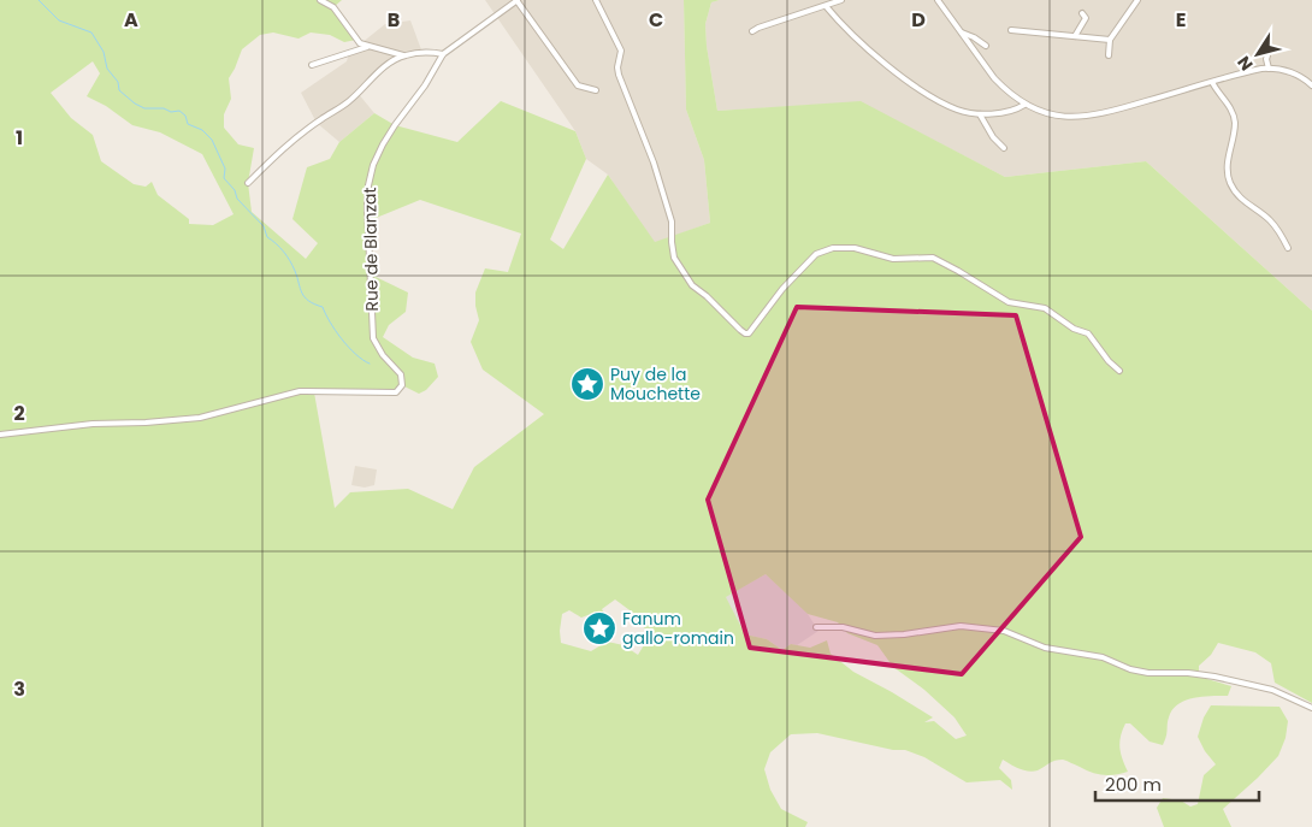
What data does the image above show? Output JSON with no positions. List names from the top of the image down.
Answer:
{
  "streets": {
    "street": ["Rue de Blanzat"]
  },
  "places": {
    "place": ["Puy de la Mouchette", "Fanum gallo-romain"]
  },
  "scale_bar": "200 m",
  "north": "bottom left",
  "grid": {
    "columns": [
      "A",
      "B",
      "C",
      "D",
      "E"
    ],
    "rows": ["1", "2", "3"]
  }
}
